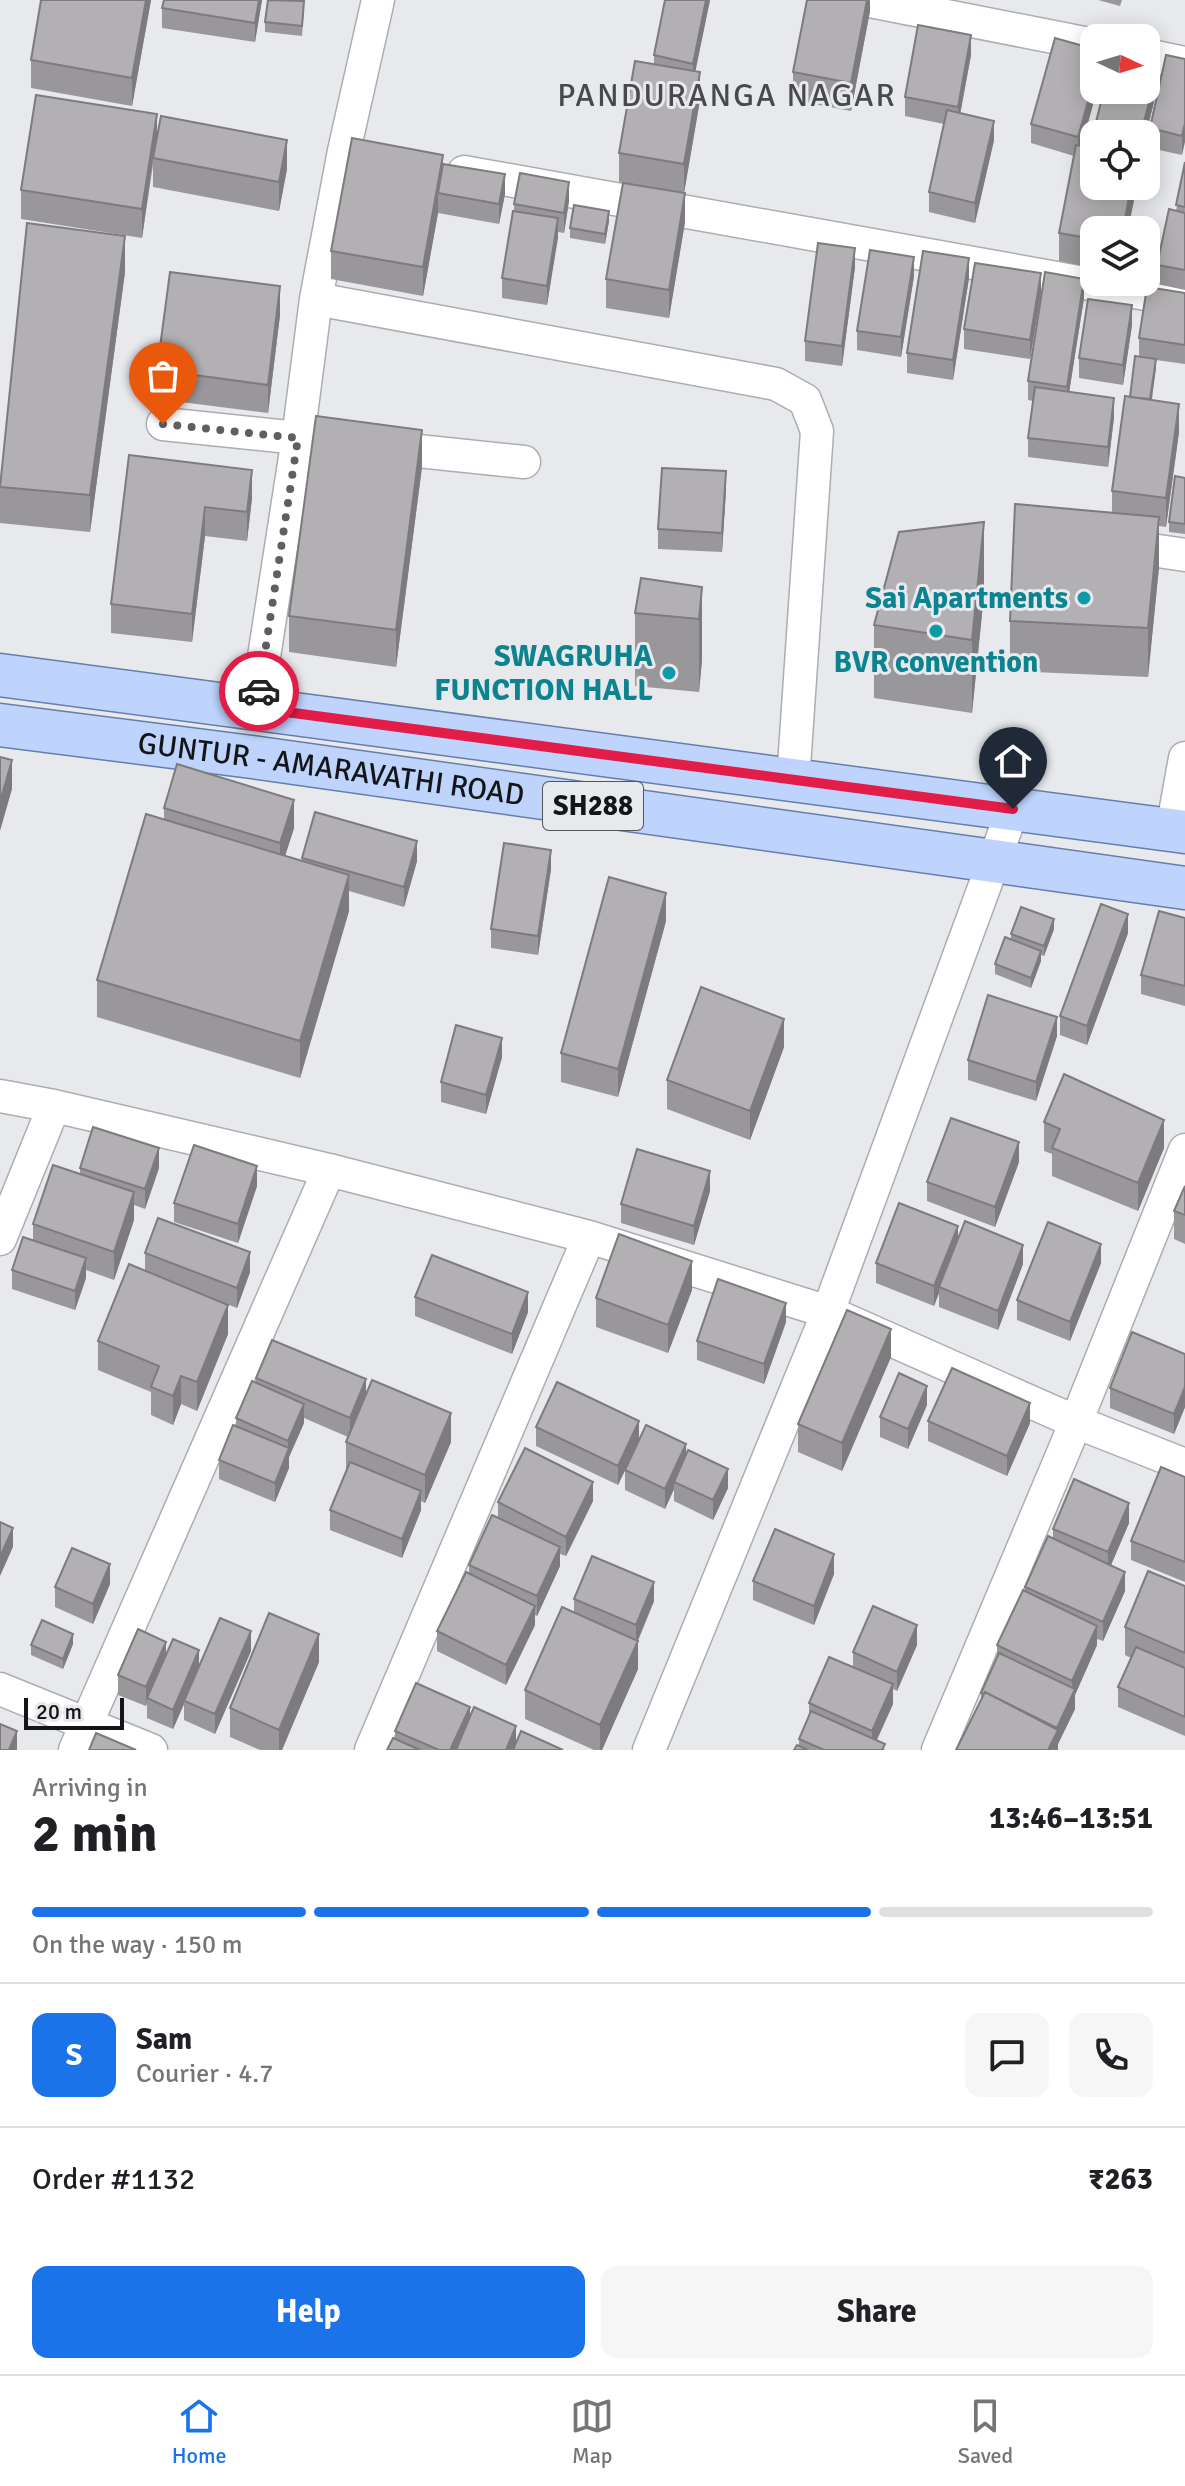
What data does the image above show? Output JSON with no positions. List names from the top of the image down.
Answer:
{
  "streets": {
    "main road": ["GUNTUR - AMARAVATHI ROAD", "SH288"]
  },
  "districts": ["PANDURANGA NAGAR"],
  "places": ["Sai Apartments", "BVR convention", "SWAGRUHA FUNCTION HALL"],
  "scale_bar": "20 m",
  "north": "right",
  "page": {
    "scale": "20 m",
    "heading": ["2 min", "Arriving in", "13:46–13:51"],
    "panel": [
      "Sam",
      "Courier · 4.7",
      "Order #1132",
      "₹263"
    ],
    "bar": "On the way · 150 m",
    "round": "S",
    "buttons": ["Help", "Share"],
    "tabs": ["Home", "Map", "Saved"]
  }
}
